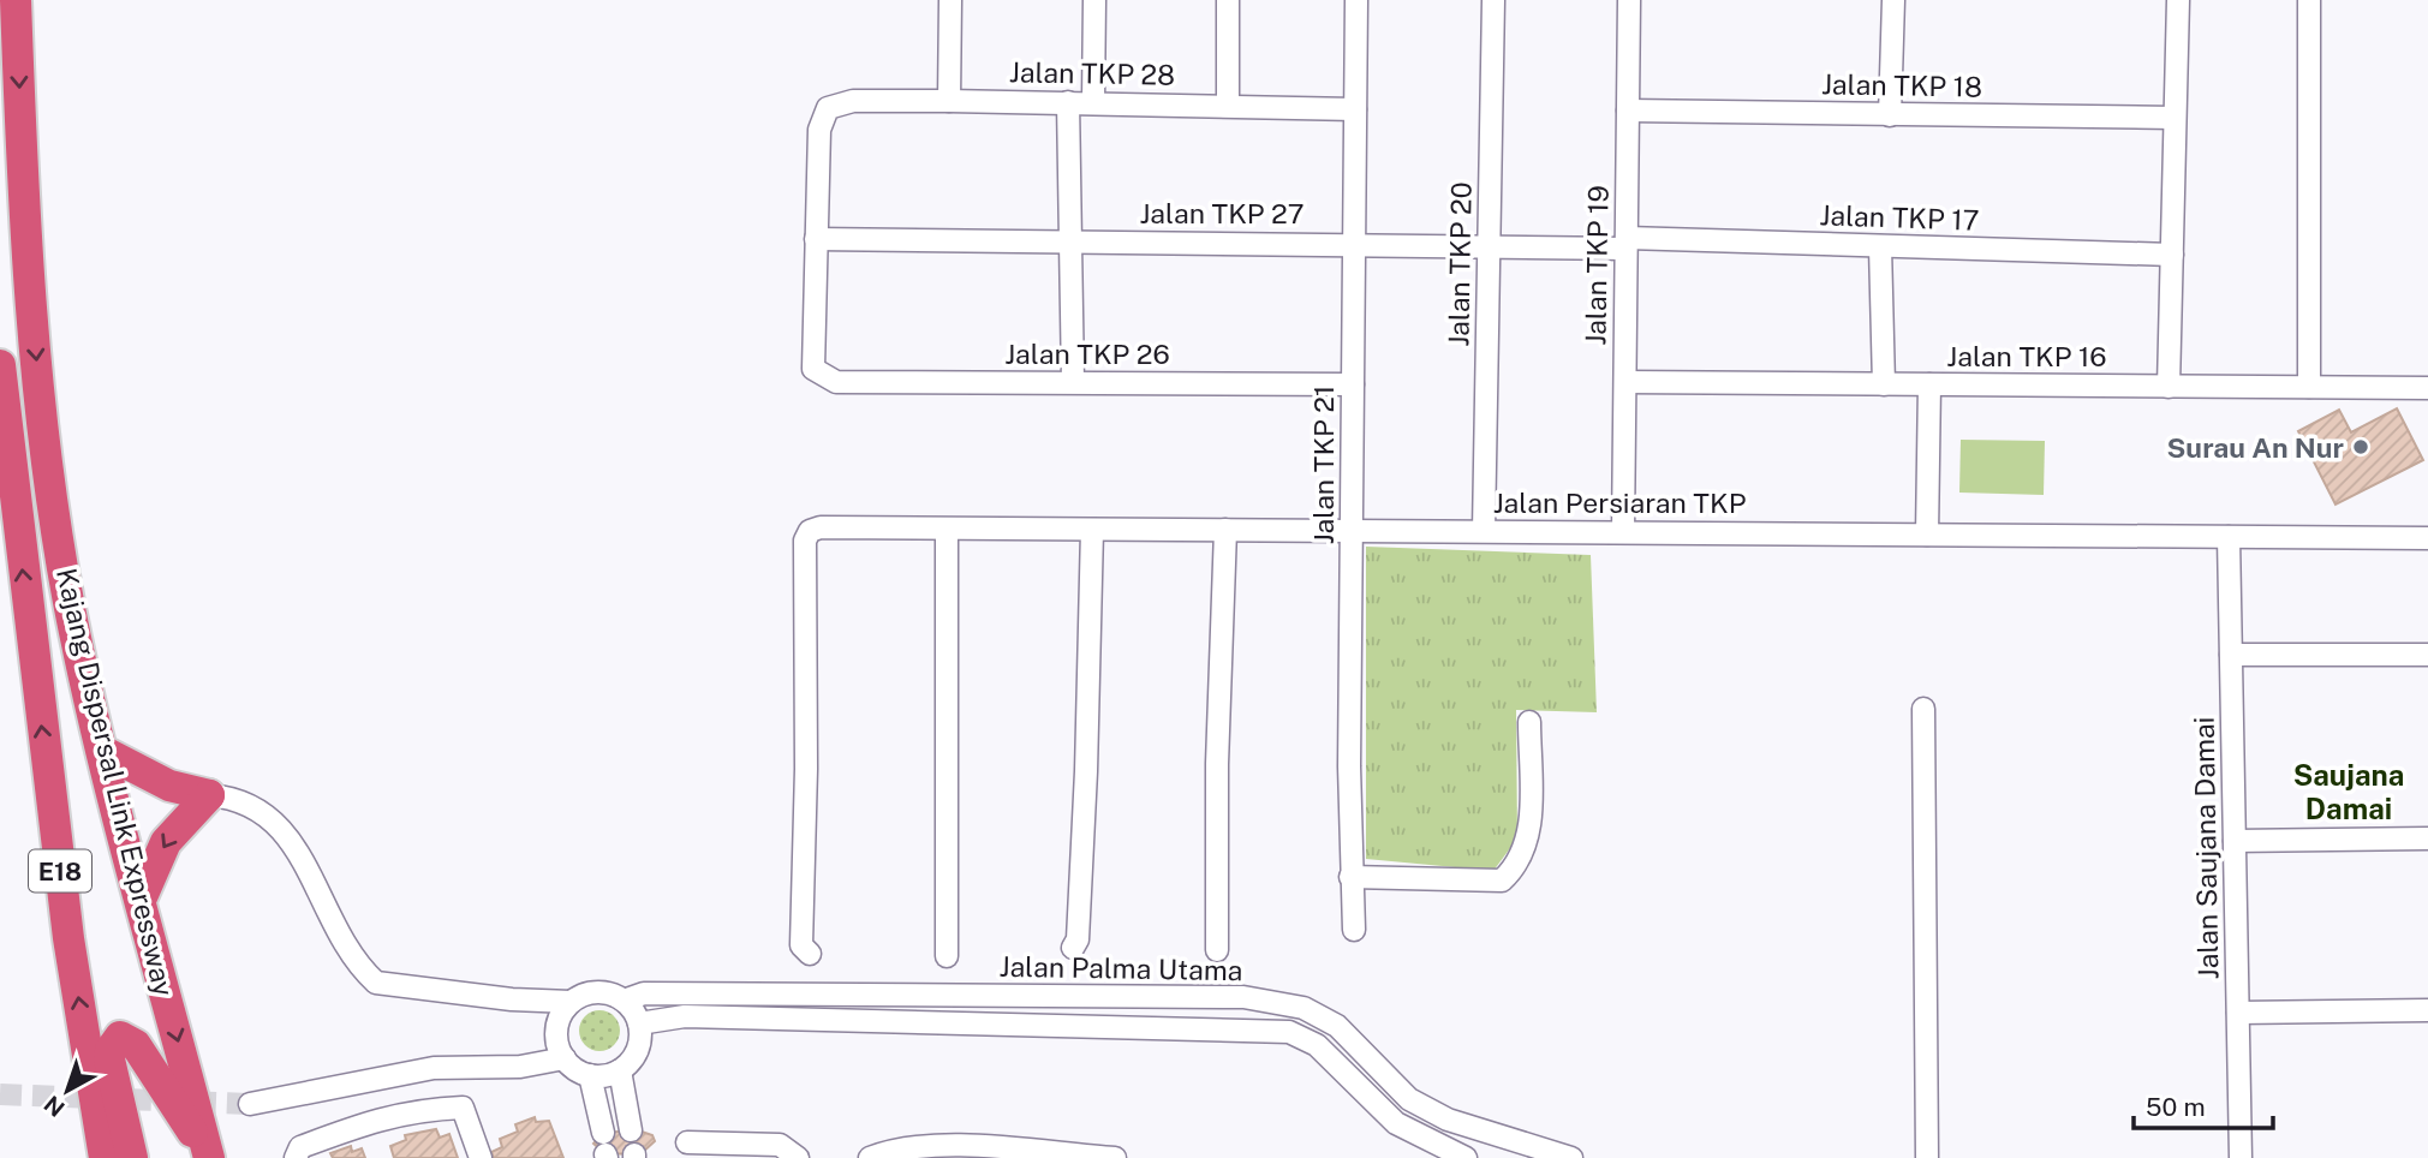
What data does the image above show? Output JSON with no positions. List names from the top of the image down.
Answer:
{
  "streets": {
    "highway": ["Kajang Dispersal Link Expressway", "E18"],
    "street": [
      "Jalan TKP 28",
      "Jalan TKP 18",
      "Jalan TKP 27",
      "Jalan TKP 17",
      "Jalan TKP 20",
      "Jalan TKP 19",
      "Jalan TKP 26",
      "Jalan TKP 16",
      "Jalan TKP 21",
      "Jalan Persiaran TKP",
      "Jalan Saujana Damai",
      "Jalan Palma Utama"
    ]
  },
  "crossings": [
    ["Jalan TKP 28", "Jalan TKP 27"],
    ["Jalan TKP 28", "Jalan TKP 26"],
    ["Jalan TKP 28", "Jalan TKP 21"],
    ["Jalan TKP 18", "Jalan TKP 19"],
    ["Jalan TKP 27", "Jalan TKP 17"],
    ["Jalan TKP 27", "Jalan TKP 20"],
    ["Jalan TKP 27", "Jalan TKP 19"],
    ["Jalan TKP 27", "Jalan TKP 26"],
    ["Jalan TKP 27", "Jalan TKP 21"],
    ["Jalan TKP 17", "Jalan TKP 19"],
    ["Jalan TKP 20", "Jalan Persiaran TKP"],
    ["Jalan TKP 19", "Jalan TKP 16"],
    ["Jalan TKP 19", "Jalan Persiaran TKP"],
    ["Jalan TKP 26", "Jalan TKP 21"],
    ["Jalan TKP 21", "Jalan Persiaran TKP"],
    ["Jalan Persiaran TKP", "Jalan Saujana Damai"]
  ],
  "districts": ["Saujana Damai"],
  "places": ["Surau An Nur"],
  "scale_bar": "50 m",
  "north": "bottom left"
}
